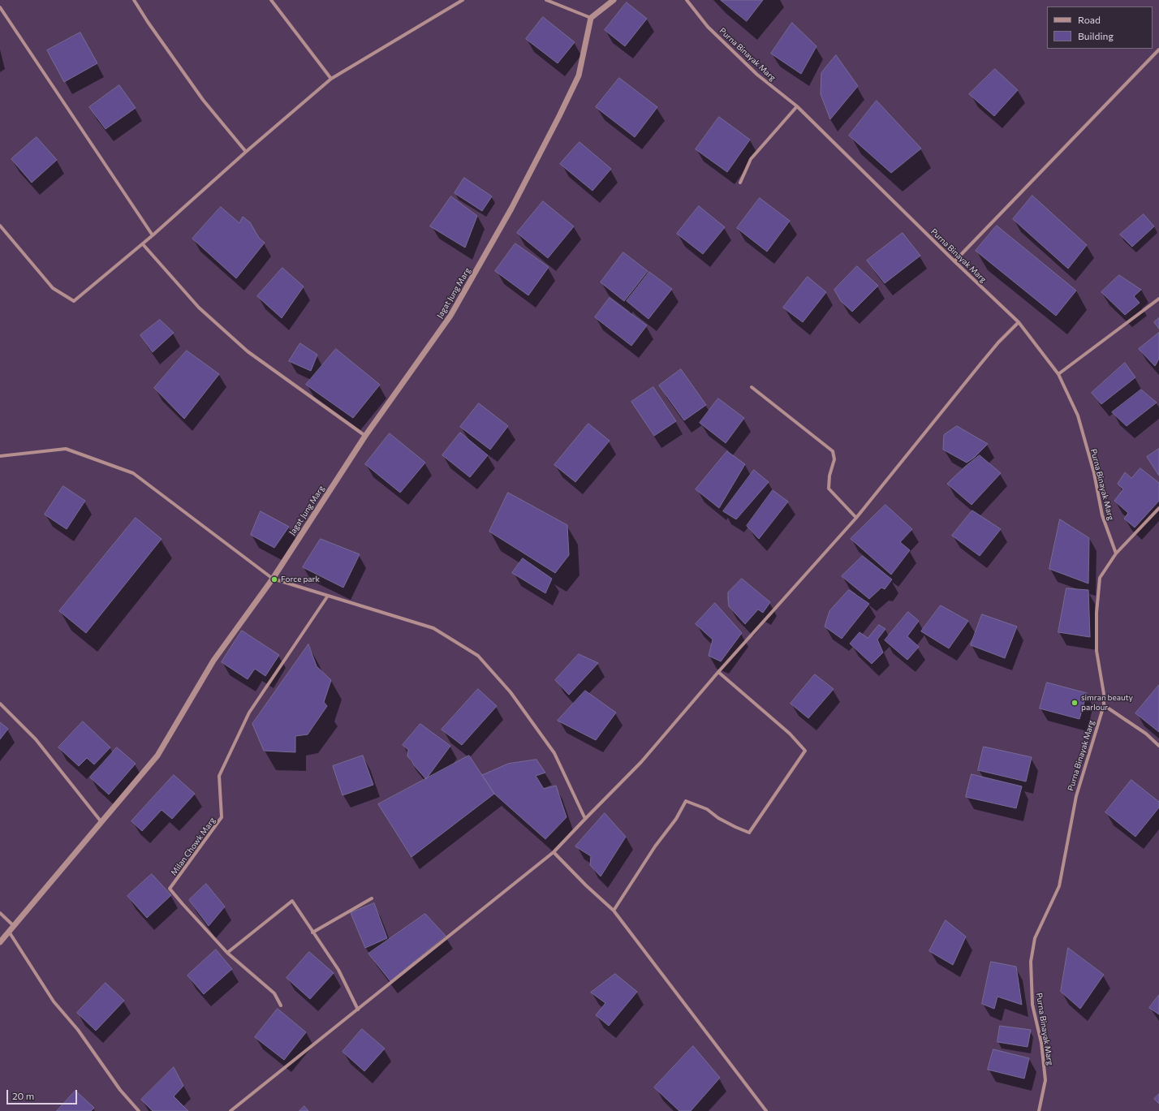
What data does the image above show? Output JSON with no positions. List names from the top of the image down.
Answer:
{
  "streets": {
    "street": ["Purna Binayak Marg", "Jagat Jung Marg", "Milan Chowk Marg"]
  },
  "places": ["Force park", "simran beauty parlour"],
  "legend": ["Road", "Building"],
  "scale_bar": "20 m"
}
